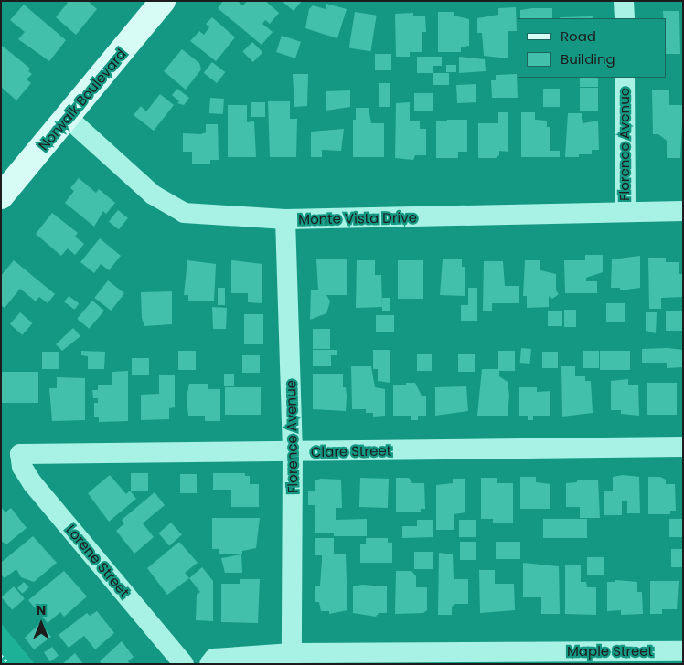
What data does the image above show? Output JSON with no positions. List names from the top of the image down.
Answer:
{
  "streets": {
    "main road": ["Norwalk Boulevard"],
    "street": [
      "Florence Avenue",
      "Monte Vista Drive",
      "Clare Street",
      "Lorene Street",
      "Maple Street"
    ]
  },
  "crossings": [
    ["Norwalk Boulevard", "Monte Vista Drive"],
    ["Florence Avenue", "Monte Vista Drive"],
    ["Florence Avenue", "Clare Street"],
    ["Florence Avenue", "Maple Street"],
    ["Clare Street", "Lorene Street"]
  ],
  "legend": ["Road", "Building"],
  "north": "top"
}
